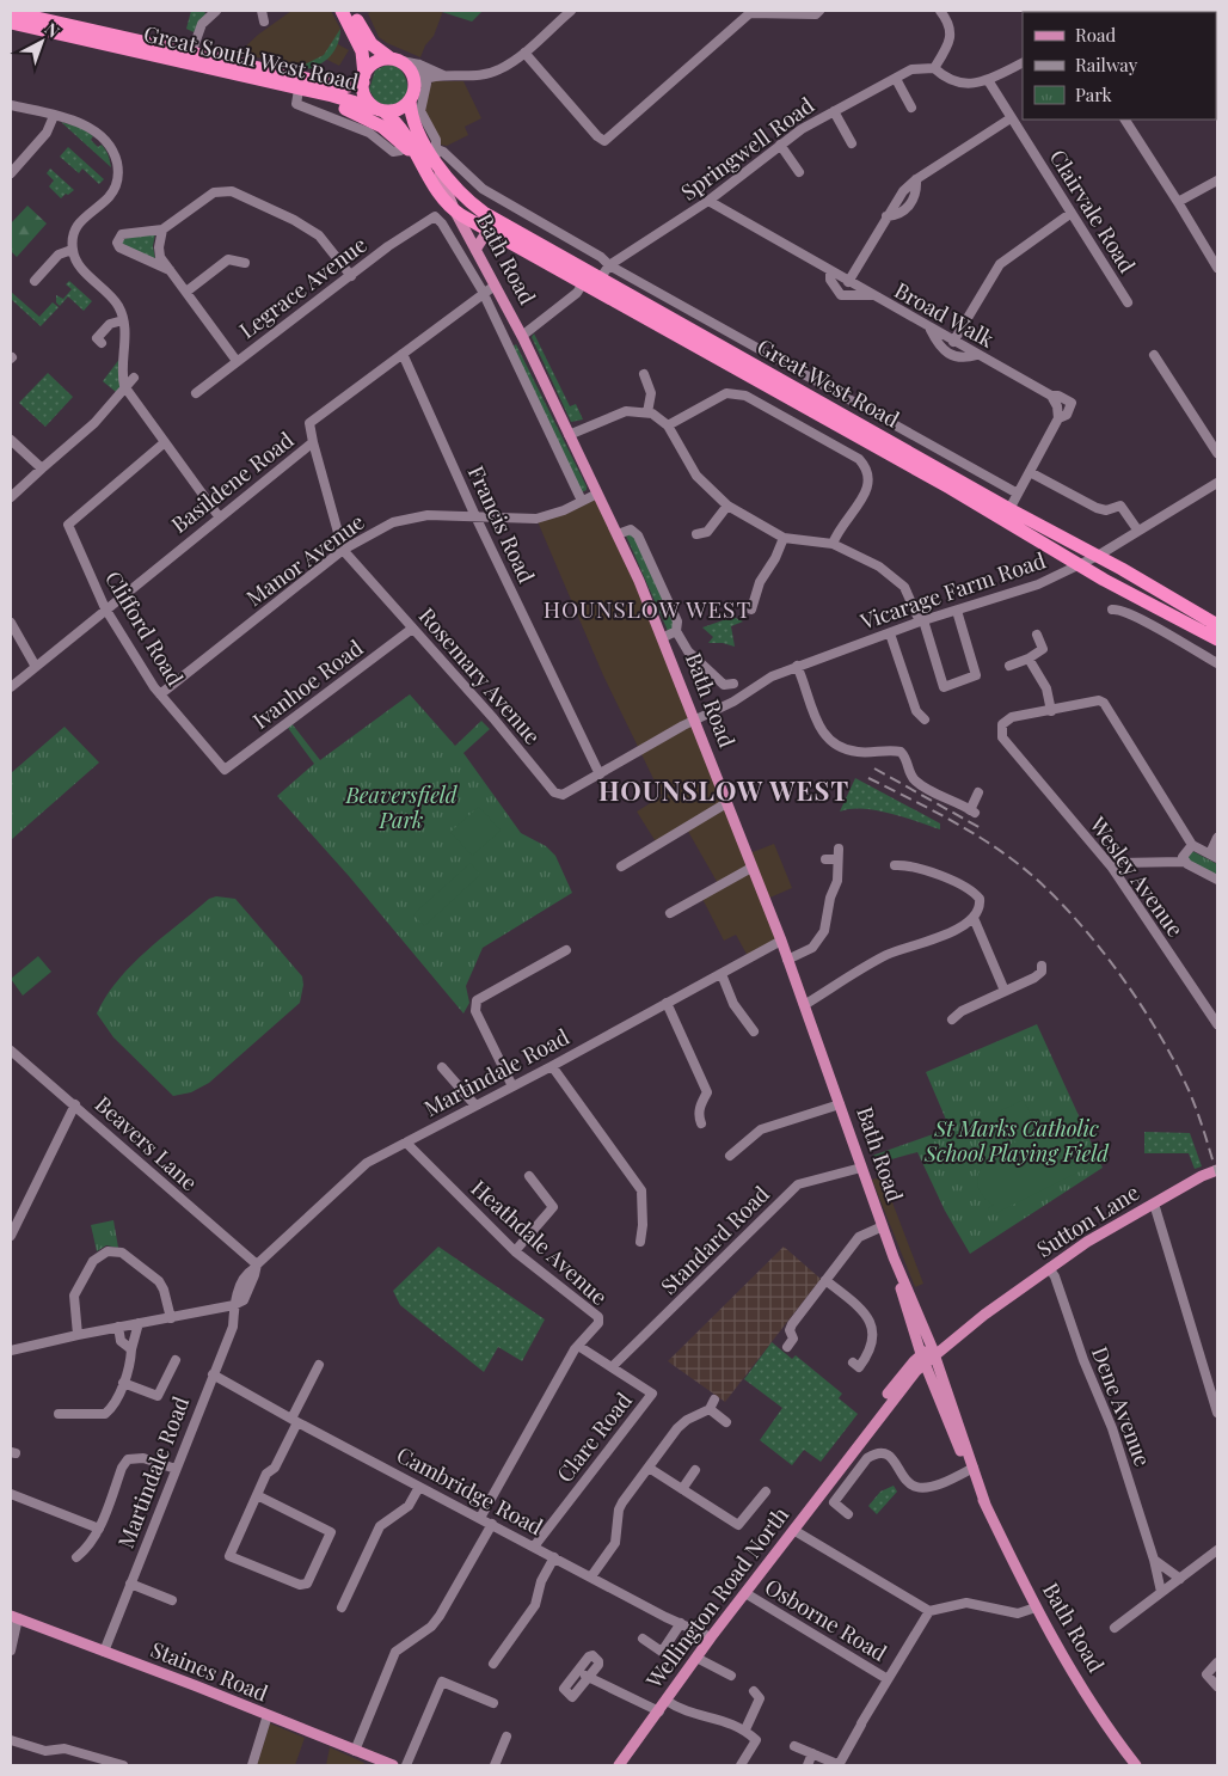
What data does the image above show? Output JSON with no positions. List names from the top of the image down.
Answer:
{
  "streets": {
    "highway": ["Great South West Road", "Bath Road", "Great West Road"],
    "main road": ["Sutton Lane", "Wellington Road North", "Staines Road"],
    "street": [
      "Springwell Road",
      "Clairvale Road",
      "Legrace Avenue",
      "Broad Walk",
      "Basildene Road",
      "Francis Road",
      "Manor Avenue",
      "Vicarage Farm Road",
      "Clifford Road",
      "Rosemary Avenue",
      "Ivanhoe Road",
      "Wesley Avenue",
      "Martindale Road",
      "Beavers Lane",
      "Standard Road",
      "Heathdale Avenue",
      "Dene Avenue",
      "Clare Road",
      "Cambridge Road",
      "Osborne Road"
    ]
  },
  "crossings": [
    ["Great South West Road", "Bath Road"],
    ["Springwell Road", "Broad Walk"],
    ["Springwell Road", "Great West Road"],
    ["Bath Road", "Legrace Avenue"],
    ["Bath Road", "Great West Road"],
    ["Bath Road", "Basildene Road"],
    ["Bath Road", "Manor Avenue"],
    ["Bath Road", "Vicarage Farm Road"],
    ["Bath Road", "Rosemary Avenue"],
    ["Bath Road", "Martindale Road"],
    ["Bath Road", "Sutton Lane"],
    ["Bath Road", "Standard Road"],
    ["Bath Road", "Wellington Road North"],
    ["Great West Road", "Vicarage Farm Road"],
    ["Basildene Road", "Francis Road"],
    ["Basildene Road", "Clifford Road"],
    ["Basildene Road", "Rosemary Avenue"],
    ["Francis Road", "Manor Avenue"],
    ["Francis Road", "Rosemary Avenue"],
    ["Manor Avenue", "Clifford Road"],
    ["Manor Avenue", "Rosemary Avenue"],
    ["Vicarage Farm Road", "Rosemary Avenue"],
    ["Clifford Road", "Ivanhoe Road"],
    ["Rosemary Avenue", "Ivanhoe Road"],
    ["Martindale Road", "Beavers Lane"],
    ["Martindale Road", "Heathdale Avenue"],
    ["Martindale Road", "Cambridge Road"],
    ["Martindale Road", "Staines Road"],
    ["Sutton Lane", "Dene Avenue"],
    ["Sutton Lane", "Wellington Road North"],
    ["Standard Road", "Clare Road"],
    ["Heathdale Avenue", "Clare Road"],
    ["Clare Road", "Cambridge Road"],
    ["Cambridge Road", "Wellington Road North"],
    ["Wellington Road North", "Osborne Road"]
  ],
  "districts": ["HOUNSLOW WEST", "HOUNSLOW WEST"],
  "parks": ["Beaversfield Park", "St Marks Catholic School Playing Field"],
  "legend": ["Road", "Railway", "Park"],
  "north": "top right"
}
